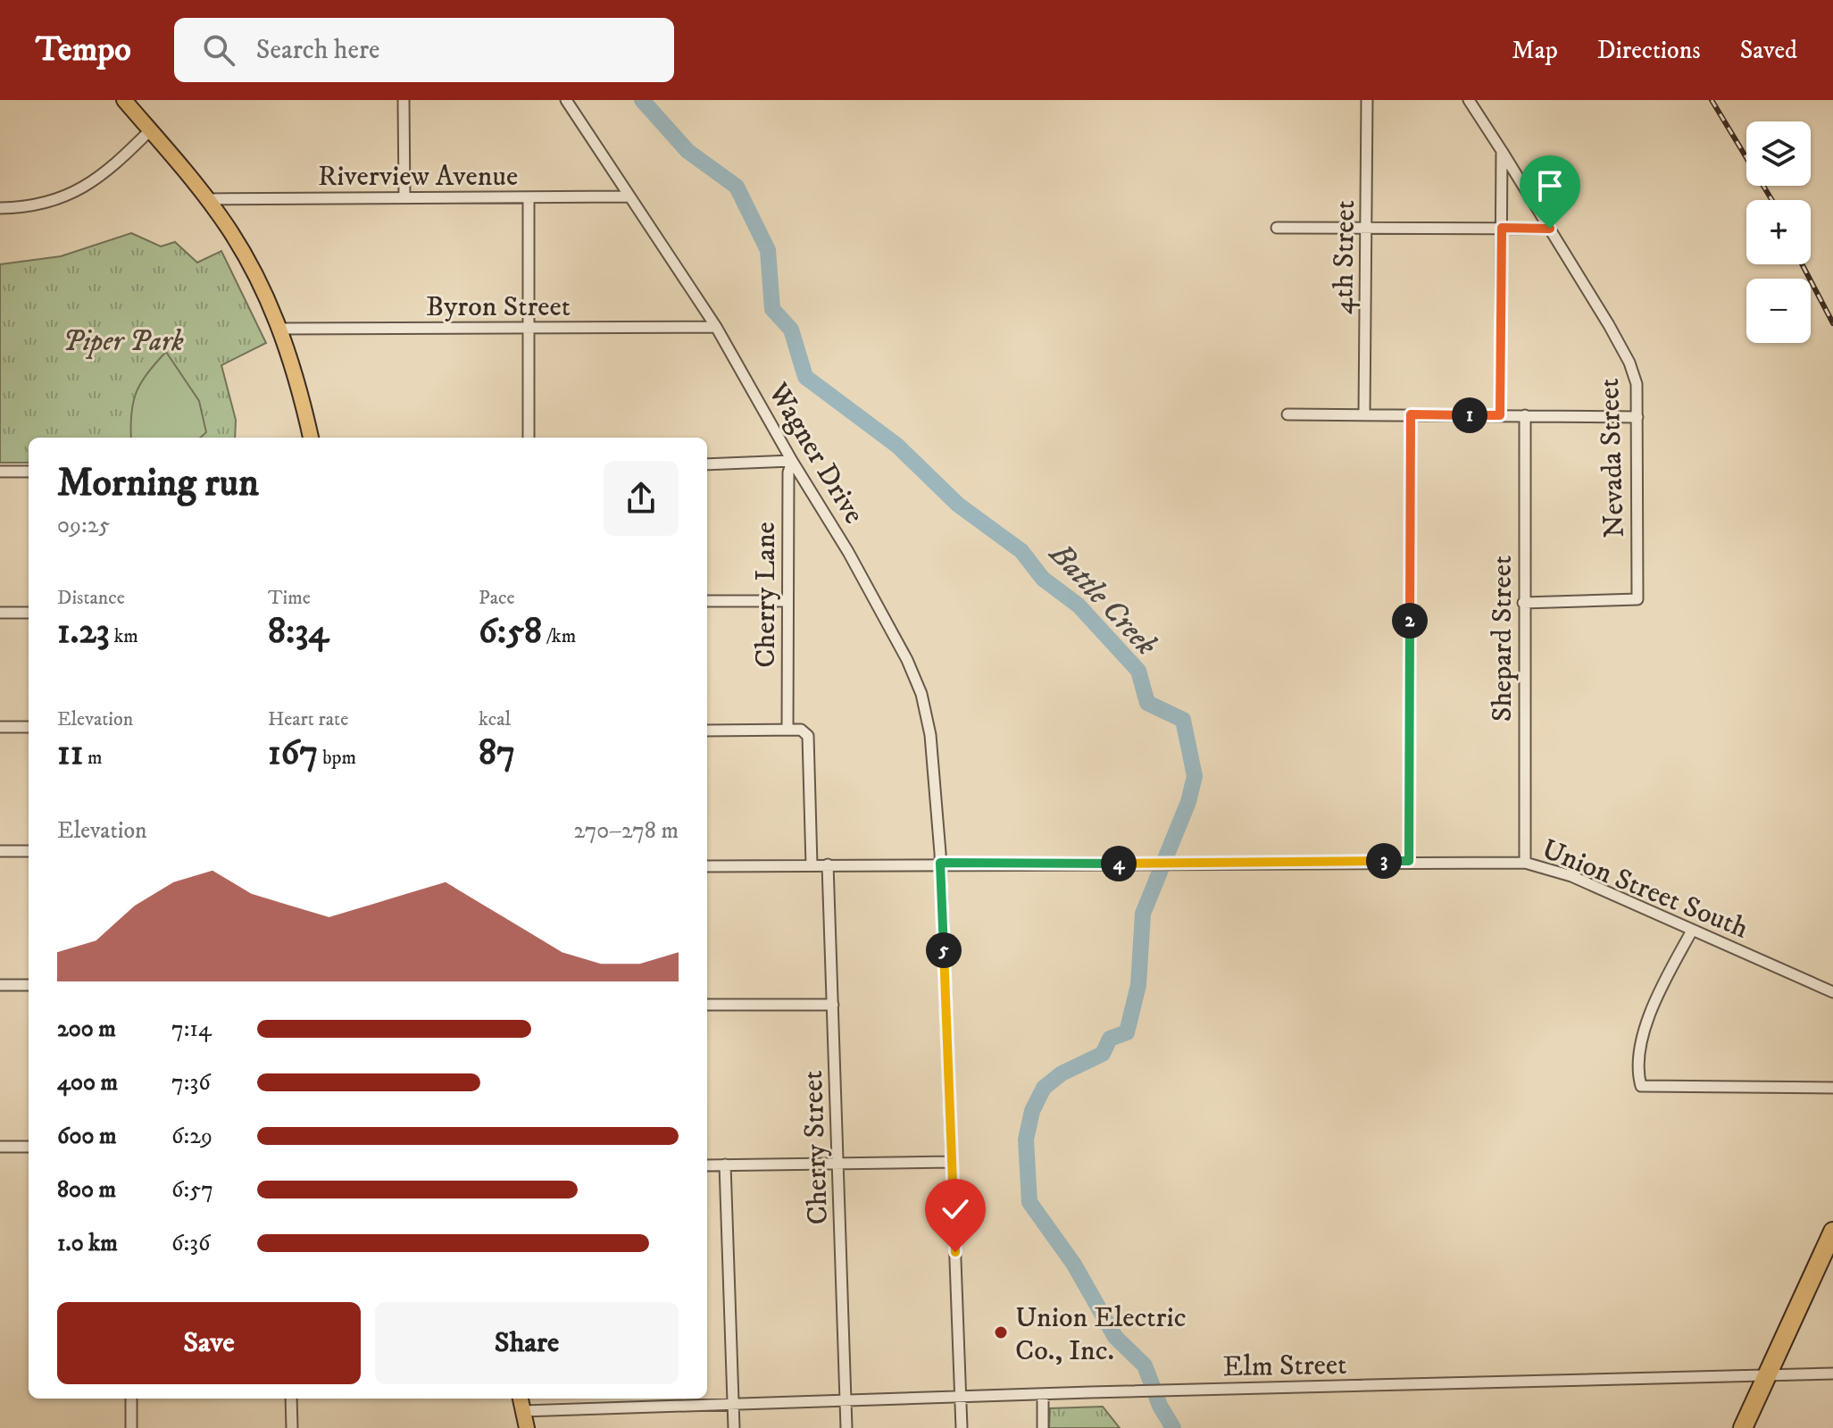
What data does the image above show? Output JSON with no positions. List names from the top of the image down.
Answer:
{
  "streets": {
    "street": [
      "Riverview Avenue",
      "4th Street",
      "Byron Street",
      "Wagner Drive",
      "Nevada Street",
      "Cherry Lane",
      "Shepard Street",
      "Union Street South",
      "Cherry Street",
      "Elm Street"
    ]
  },
  "crossings": [
    ["Riverview Avenue", "Wagner Drive"],
    ["Byron Street", "Wagner Drive"],
    ["Wagner Drive", "Cherry Lane"],
    ["Wagner Drive", "Union Street South"],
    ["Wagner Drive", "Elm Street"],
    ["Nevada Street", "Shepard Street"],
    ["Shepard Street", "Union Street South"],
    ["Union Street South", "Cherry Street"],
    ["Cherry Street", "Elm Street"]
  ],
  "water": ["Battle Creek"],
  "parks": ["Piper Park"],
  "places": ["Union Electric Co., Inc."],
  "page": {
    "header": "Tempo",
    "search": "Search here",
    "nav": ["Map", "Directions", "Saved"],
    "map_buttons": ["+", "−"],
    "pins": [
      "1",
      "2",
      "3",
      "4",
      "5"
    ],
    "heading": ["Morning run", "09:25"],
    "stats": [
      ["Distance", "1.23 km"],
      ["Time", "8:34"],
      ["Pace", "6:58 /km"],
      ["Elevation", "11 m"],
      ["Heart rate", "167 bpm"],
      ["kcal", "87"]
    ],
    "chart": ["Elevation", "270–278 m"],
    "list": [
      {
        "name": "200 m",
        "note": "7:14"
      },
      {
        "name": "400 m",
        "note": "7:36"
      },
      {
        "name": "600 m",
        "note": "6:29"
      },
      {
        "name": "800 m",
        "note": "6:57"
      },
      {
        "name": "1.0 km",
        "note": "6:36"
      }
    ],
    "buttons": ["Save", "Share"]
  }
}
